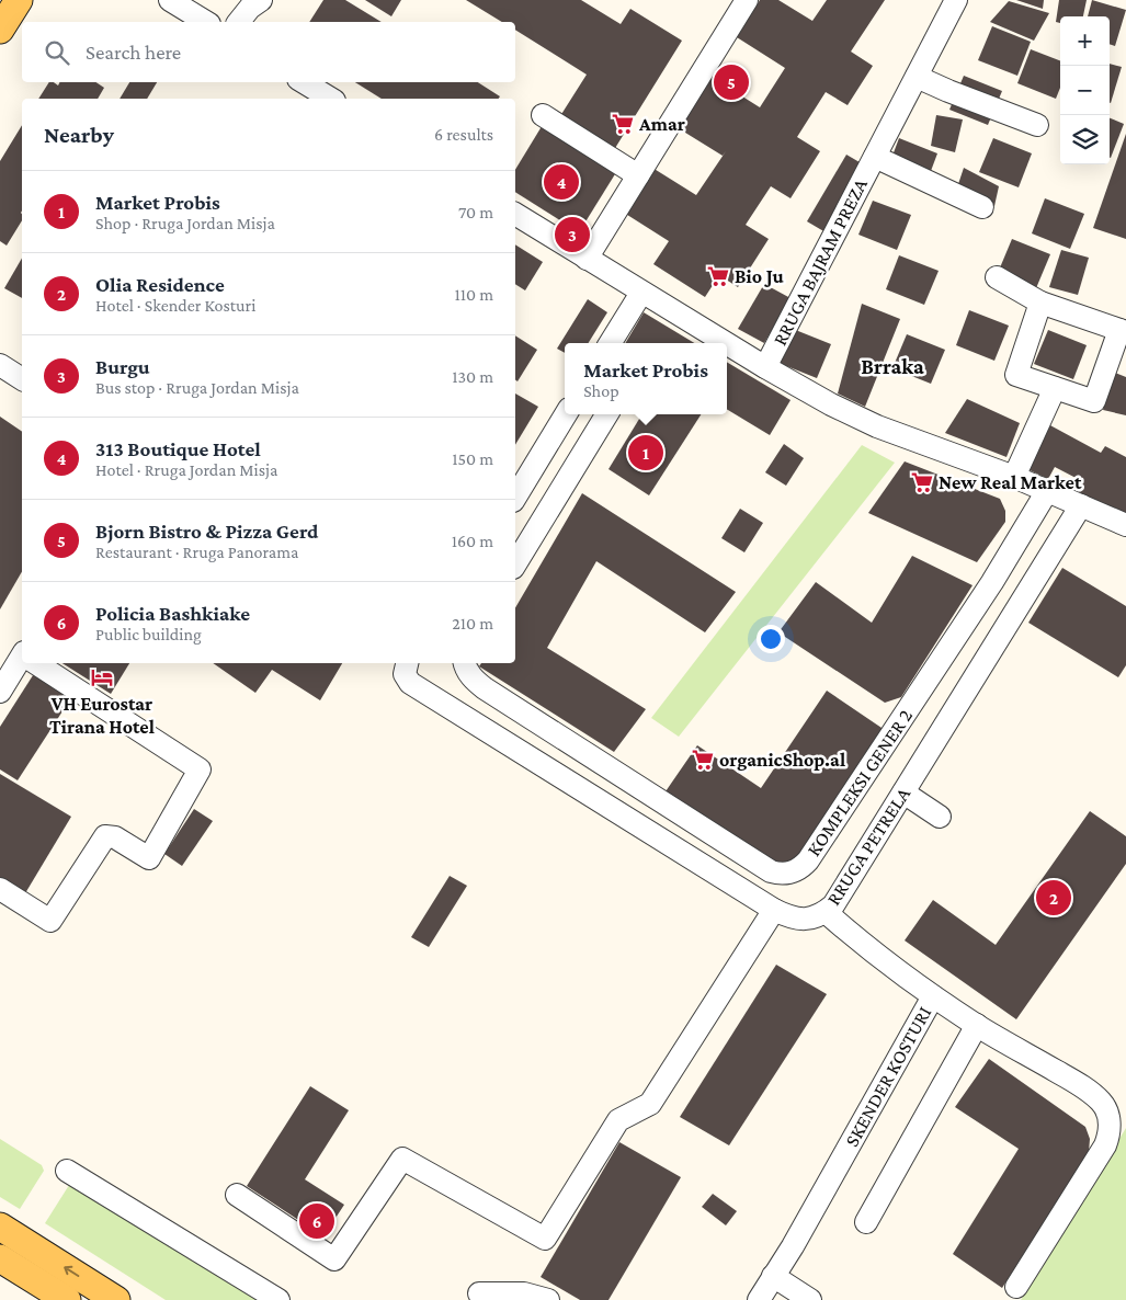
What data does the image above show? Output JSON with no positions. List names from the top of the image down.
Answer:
{
  "streets": {
    "street": [
      "RRUGA BAJRAM PREZA",
      "KOMPLEKSI GENER 2",
      "RRUGA PETRELA",
      "SKENDER KOSTURI"
    ]
  },
  "crossings": [
    ["RRUGA PETRELA", "SKENDER KOSTURI"]
  ],
  "districts": ["Brraka"],
  "places": {
    "supermarket": [
      "Amar",
      "Bio Ju",
      "New Real Market",
      "organicShop.al"
    ],
    "hotel": ["VH Eurostar Tirana Hotel"]
  },
  "page": {
    "map_buttons": ["+", "−"],
    "search": "Search here",
    "pins": [
      "5",
      "4",
      "3",
      "1",
      "2",
      "6"
    ],
    "heading": ["Nearby", "6 results"],
    "list": [
      {
        "mark": "1",
        "name": "Market Probis",
        "note": "Shop · Rruga Jordan Misja",
        "value": "70 m"
      },
      {
        "mark": "2",
        "name": "Olia Residence",
        "note": "Hotel · Skender Kosturi",
        "value": "110 m"
      },
      {
        "mark": "3",
        "name": "Burgu",
        "note": "Bus stop · Rruga Jordan Misja",
        "value": "130 m"
      },
      {
        "mark": "4",
        "name": "313 Boutique Hotel",
        "note": "Hotel · Rruga Jordan Misja",
        "value": "150 m"
      },
      {
        "mark": "5",
        "name": "Bjorn Bistro & Pizza Gerd",
        "note": "Restaurant · Rruga Panorama",
        "value": "160 m"
      },
      {
        "mark": "6",
        "name": "Policia Bashkiake",
        "note": "Public building",
        "value": "210 m"
      }
    ],
    "popup": ["Market Probis", "Shop"]
  }
}
